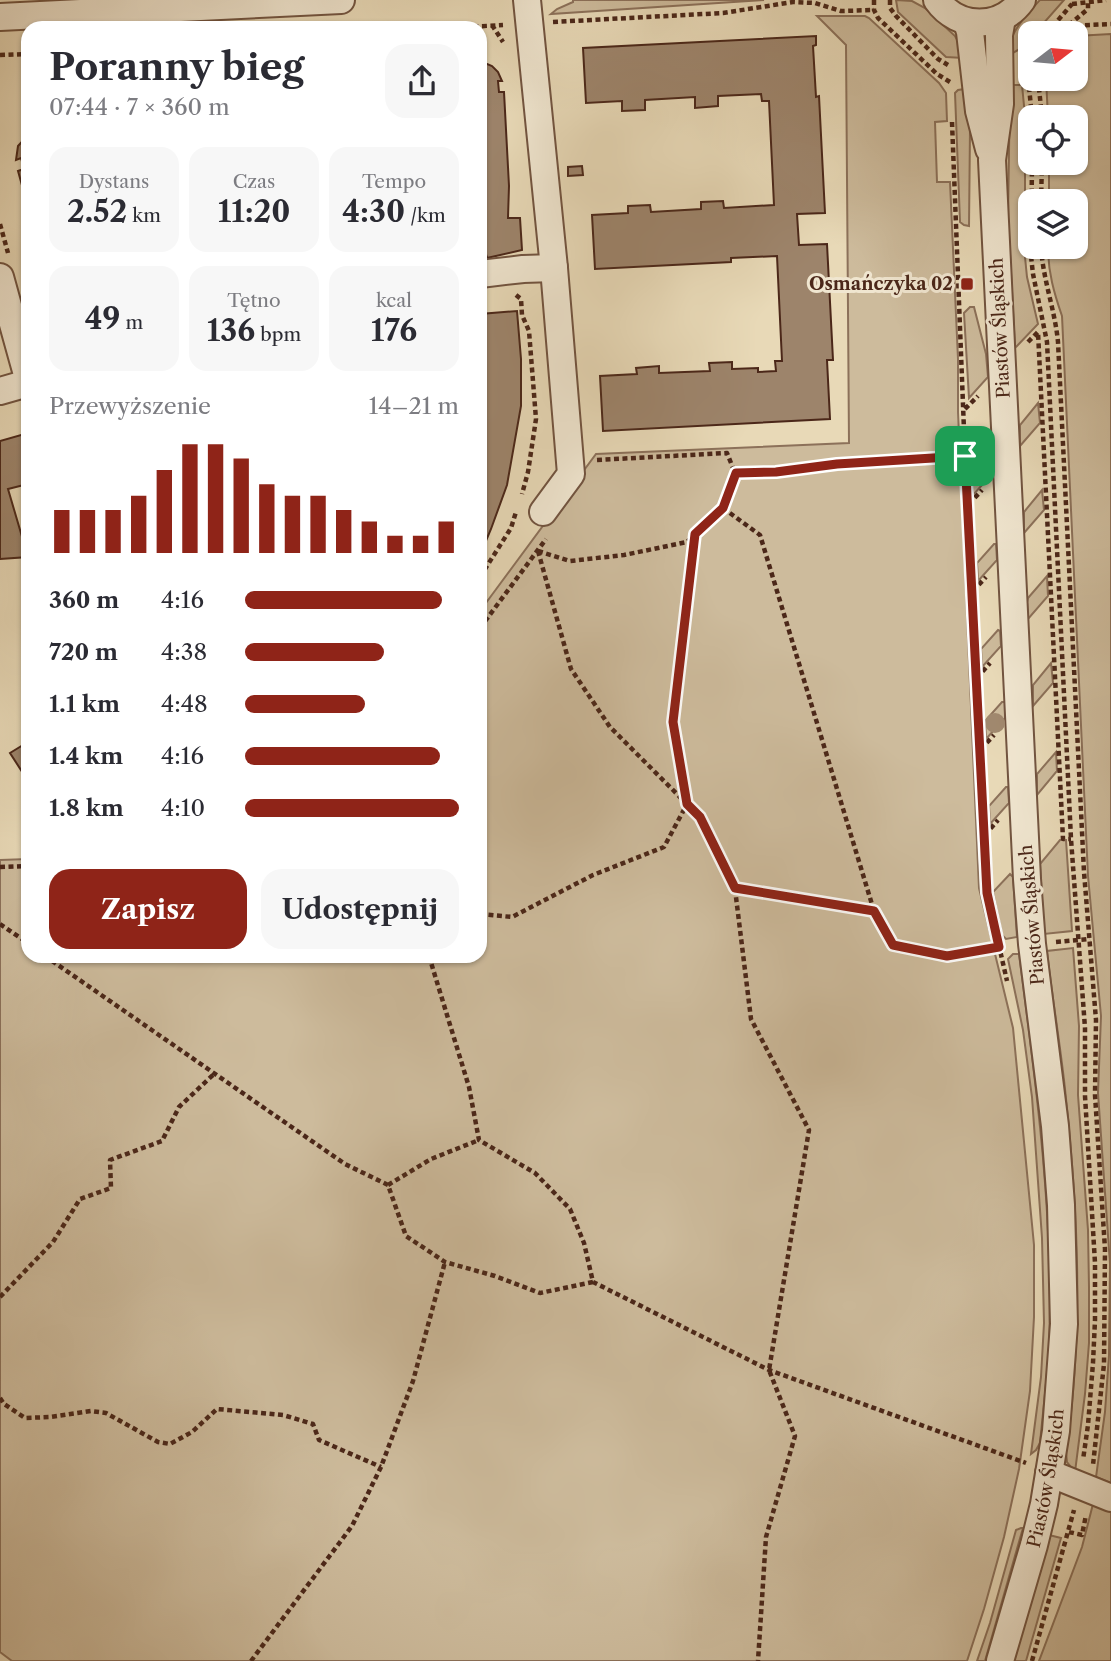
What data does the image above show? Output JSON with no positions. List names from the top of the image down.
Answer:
{
  "streets": {
    "street": ["Piastów Śląskich"]
  },
  "places": {
    "transit": ["Osmańczyka 02"]
  },
  "north": "right",
  "page": {
    "heading": ["Poranny bieg", "07:44 · 7 × 360 m"],
    "stats": [
      ["Dystans", "2.52 km"],
      ["Czas", "11:20"],
      ["Tempo", "4:30 /km"],
      ["49 m"],
      ["Tętno", "136 bpm"],
      ["kcal", "176"]
    ],
    "chart": ["Przewyższenie", "14–21 m"],
    "list": [
      {
        "name": "360 m",
        "note": "4:16"
      },
      {
        "name": "720 m",
        "note": "4:38"
      },
      {
        "name": "1.1 km",
        "note": "4:48"
      },
      {
        "name": "1.4 km",
        "note": "4:16"
      },
      {
        "name": "1.8 km",
        "note": "4:10"
      }
    ],
    "buttons": ["Zapisz", "Udostępnij"]
  }
}
